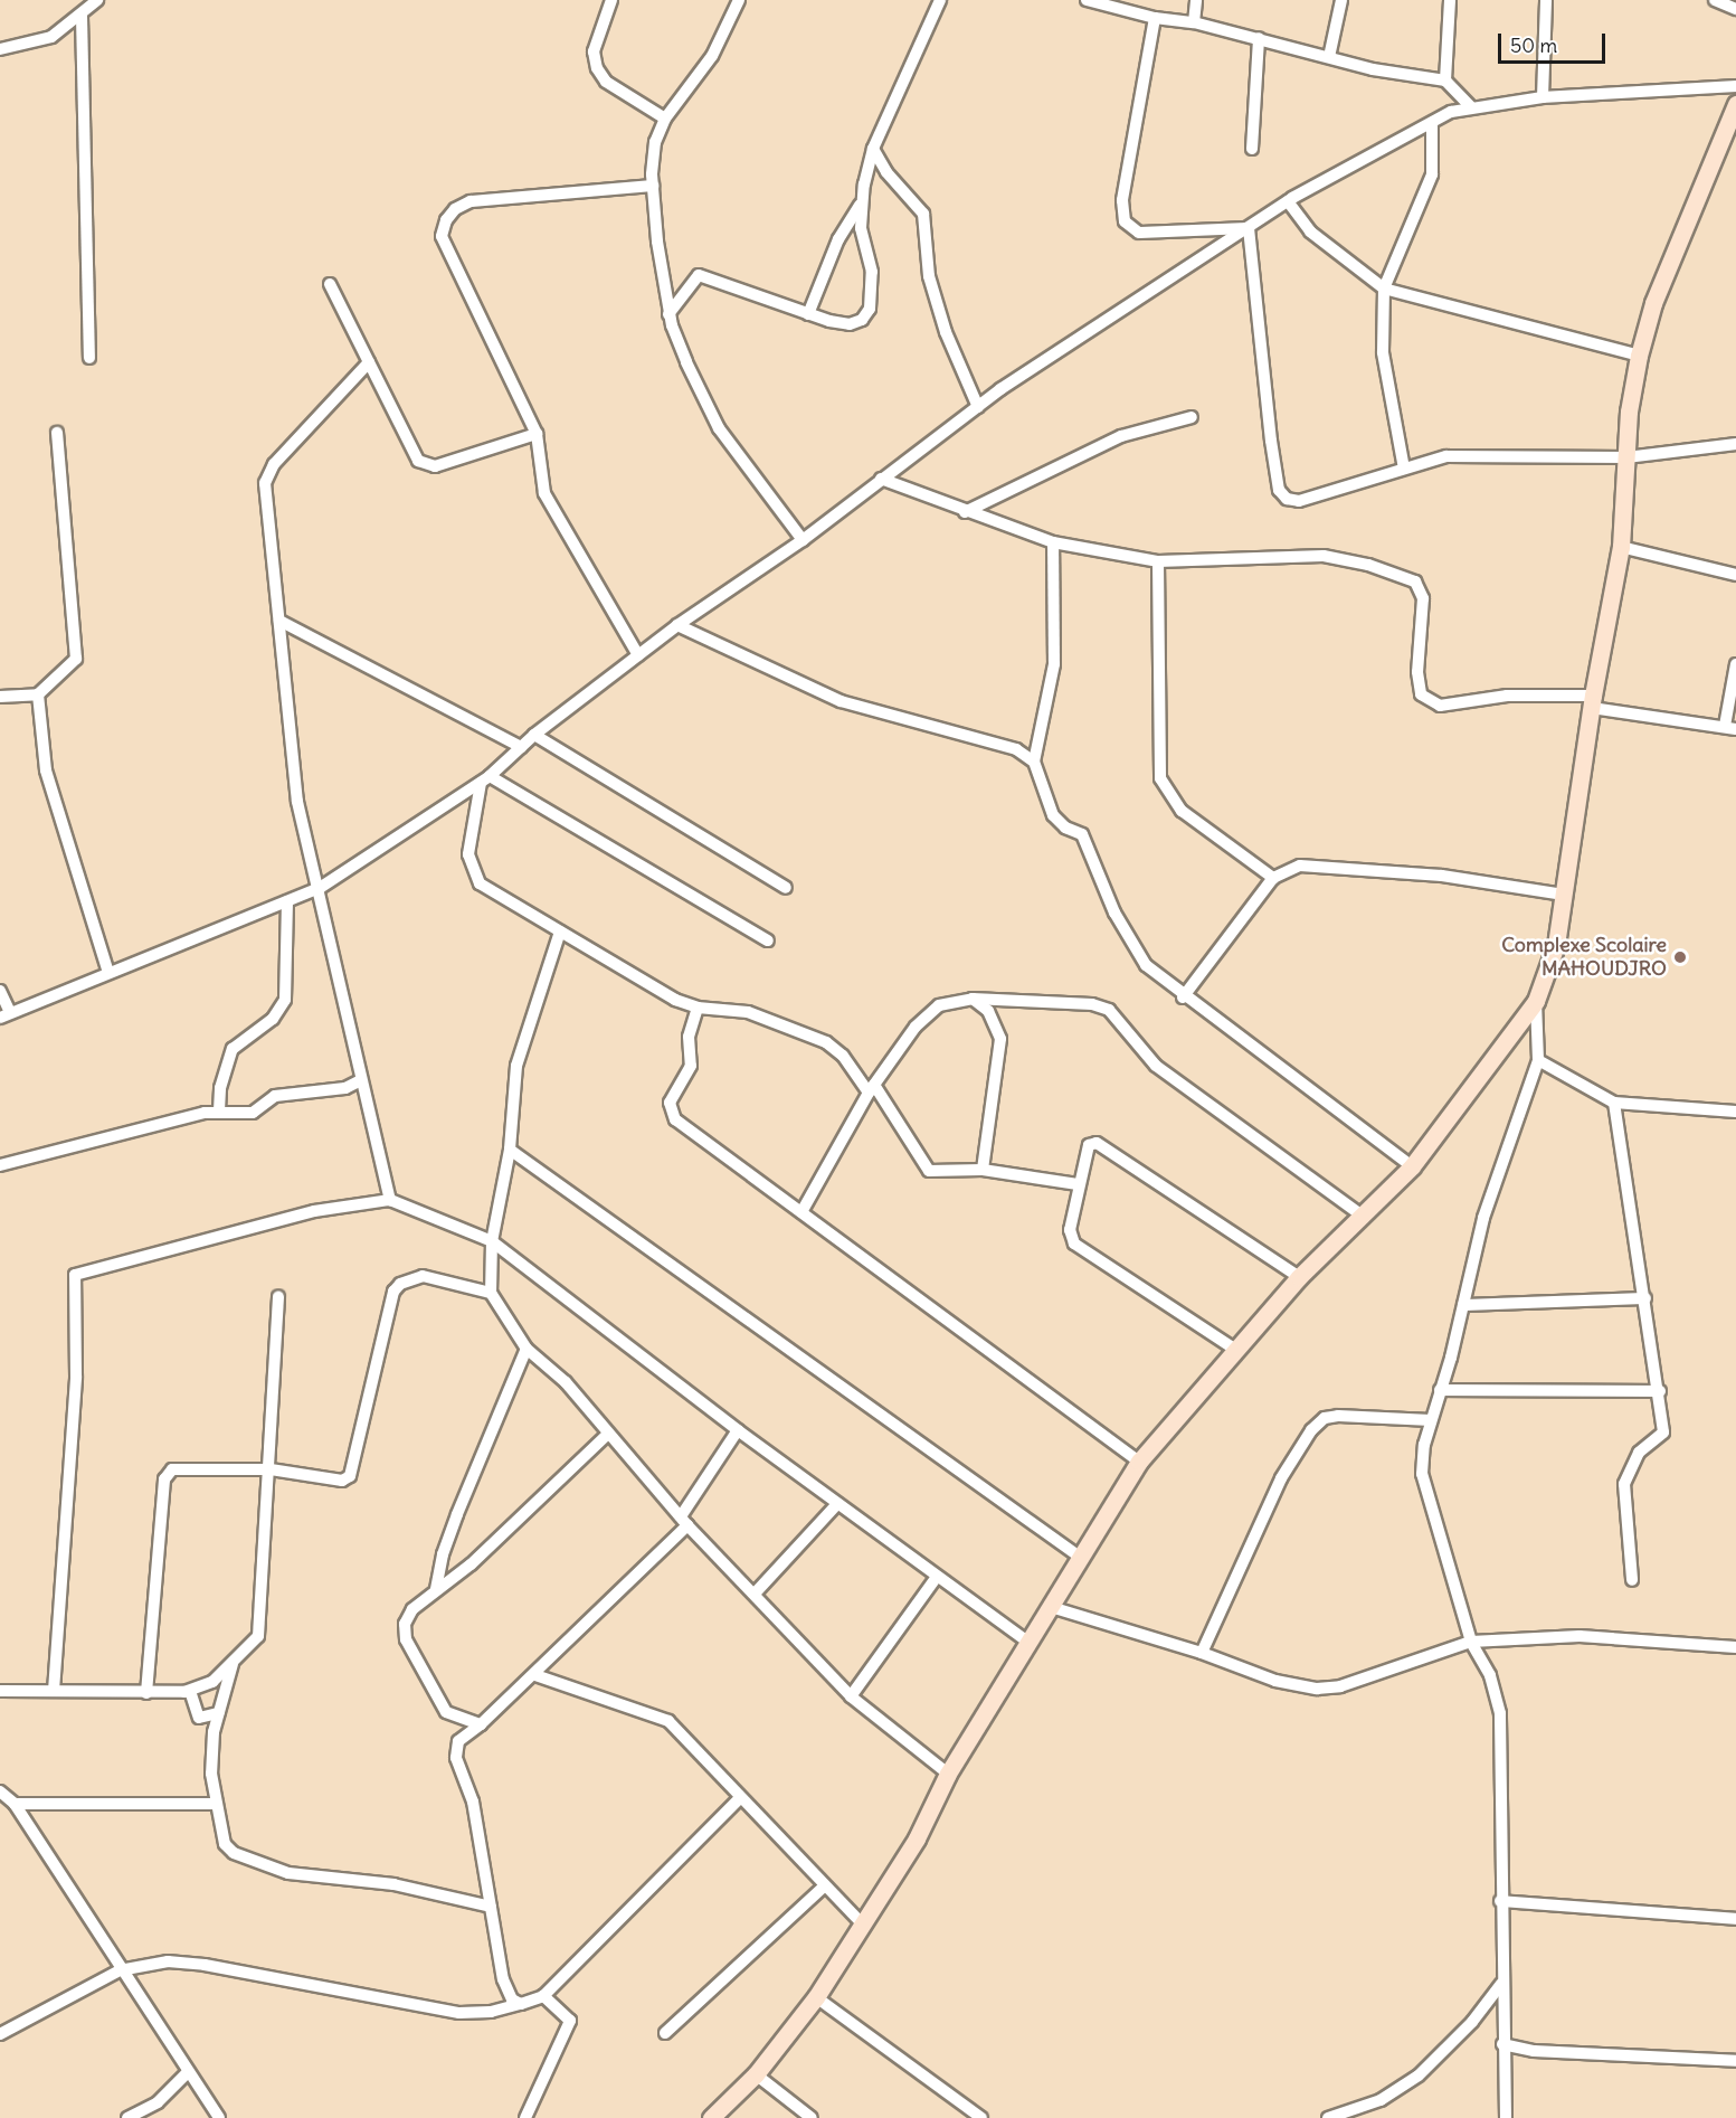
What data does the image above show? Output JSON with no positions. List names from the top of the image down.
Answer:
{
  "places": ["Complexe Scolaire MAHOUDJRO"],
  "scale_bar": "50 m"
}
